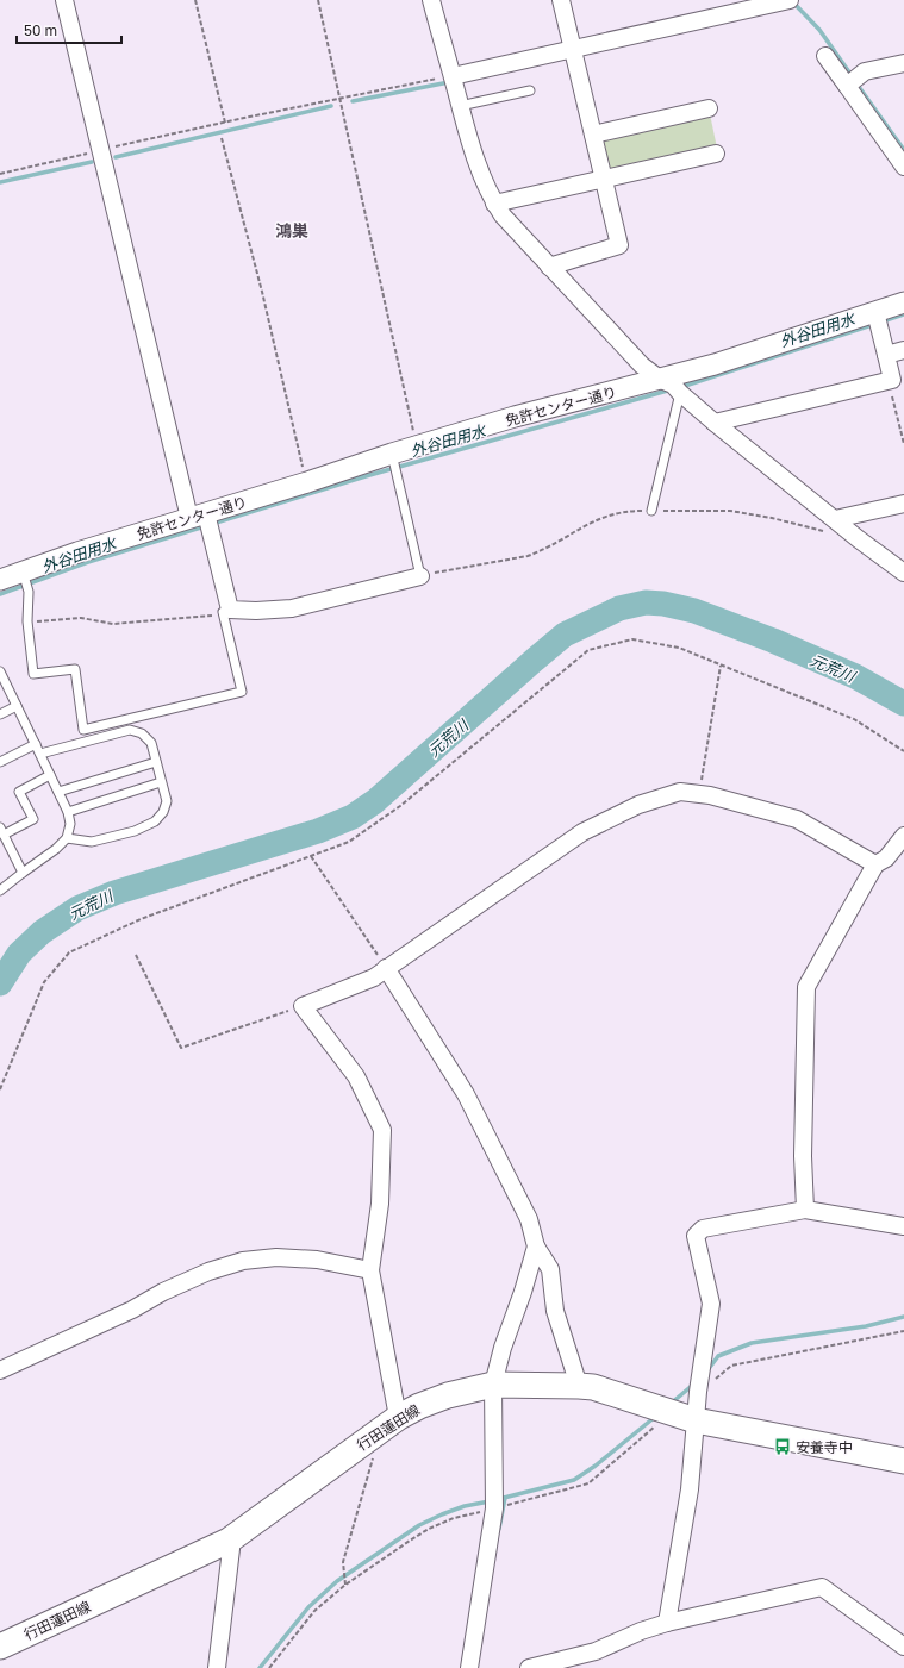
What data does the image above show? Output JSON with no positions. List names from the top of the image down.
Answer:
{
  "streets": {
    "main road": ["行田蓮田線"],
    "street": ["免許センター通り"]
  },
  "districts": ["鴻巣"],
  "water": ["外谷田用水", "元荒川"],
  "places": {
    "bus stop": ["安養寺中"]
  },
  "scale_bar": "50 m"
}
